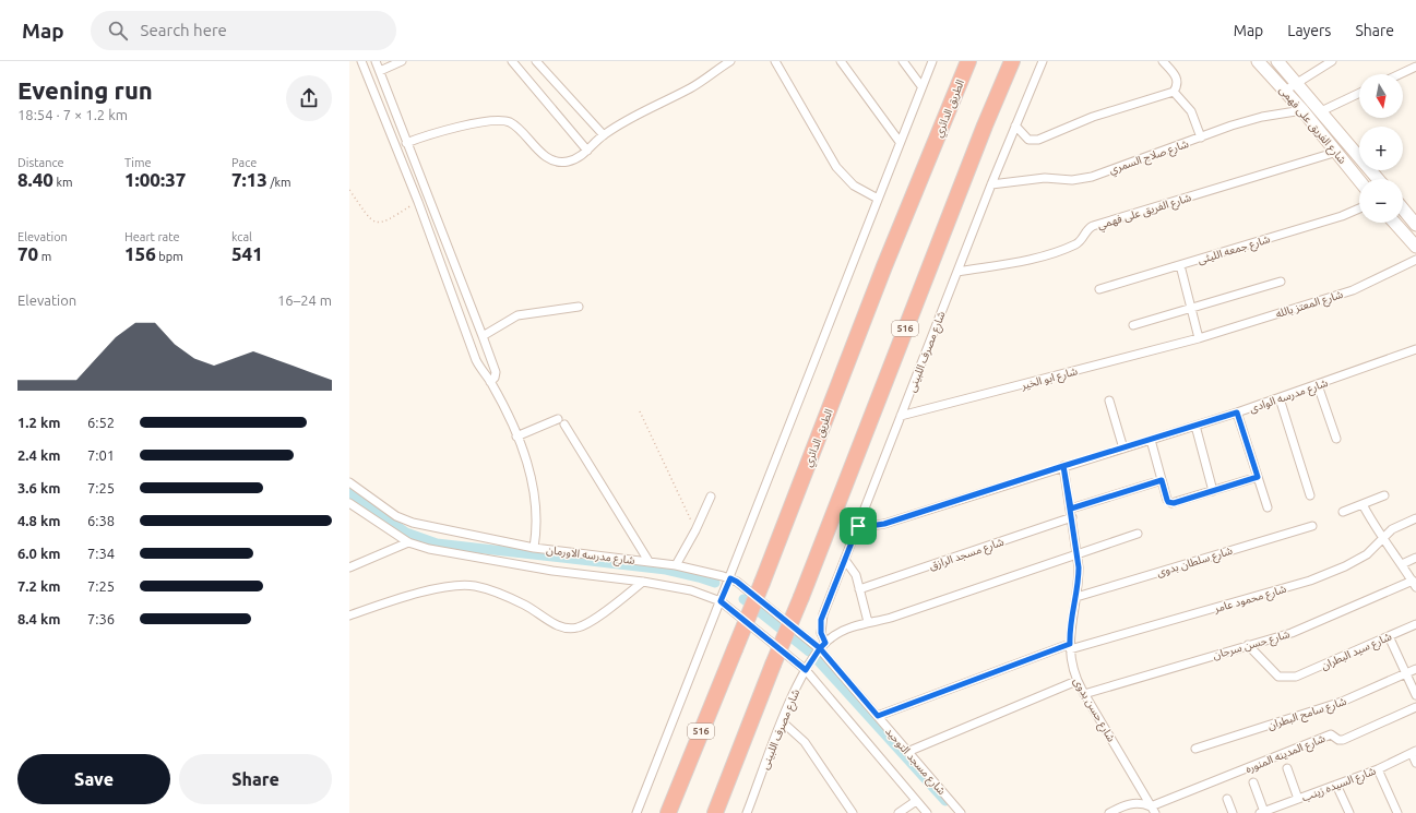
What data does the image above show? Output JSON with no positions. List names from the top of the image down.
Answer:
{
  "streets": {
    "highway": ["الطريق الدائري", "516"],
    "street": [
      "شارع الفريق على فهمى",
      "شارع صلاح السمري",
      "شارع الفريق على فهمي",
      "شارع جمعه الليثى",
      "شارع المعتز بالله",
      "شارع مصرف اللبينى",
      "شارع ابو الخير",
      "شارع مدرسه الوادى",
      "شارع مسجد الرازق",
      "شارع مدرسه الاورمان",
      "شارع سلطان بدوى",
      "شارع محمود عامر",
      "شارع حسن سرحان",
      "شارع سيد البطران",
      "شارع حسن بدوى",
      "شارع سامح البطران",
      "شارع المدينه المنوره",
      "شارع مسجد التوحيد",
      "شارع السيده زينب"
    ]
  },
  "crossings": [
    ["شارع الفريق على فهمى", "شارع صلاح السمري"],
    ["شارع الفريق على فهمى", "شارع الفريق على فهمي"],
    ["شارع صلاح السمري", "شارع مصرف اللبينى"],
    ["شارع الفريق على فهمي", "شارع مصرف اللبينى"],
    ["شارع المعتز بالله", "شارع ابو الخير"],
    ["شارع مصرف اللبينى", "شارع ابو الخير"],
    ["شارع مصرف اللبينى", "شارع مدرسه الوادى"],
    ["شارع مصرف اللبينى", "شارع مدرسه الاورمان"],
    ["شارع مصرف اللبينى", "شارع حسن بدوى"],
    ["شارع مصرف اللبينى", "شارع مسجد التوحيد"],
    ["شارع مدرسه الوادى", "شارع حسن بدوى"],
    ["شارع مسجد الرازق", "شارع حسن بدوى"],
    ["شارع مدرسه الاورمان", "شارع مسجد التوحيد"],
    ["شارع سلطان بدوى", "شارع حسن بدوى"],
    ["شارع محمود عامر", "شارع حسن بدوى"],
    ["شارع محمود عامر", "شارع مسجد التوحيد"],
    ["شارع حسن سرحان", "شارع سيد البطران"],
    ["شارع حسن سرحان", "شارع حسن بدوى"],
    ["شارع حسن بدوى", "شارع المدينه المنوره"]
  ],
  "north": "bottom",
  "page": {
    "header": "Map",
    "search": "Search here",
    "nav": ["Map", "Layers", "Share"],
    "heading": ["Evening run", "18:54 · 7 × 1.2 km"],
    "map_buttons": ["+", "−"],
    "stats": [
      ["Distance", "8.40 km"],
      ["Time", "1:00:37"],
      ["Pace", "7:13 /km"],
      ["Elevation", "70 m"],
      ["Heart rate", "156 bpm"],
      ["kcal", "541"]
    ],
    "chart": ["Elevation", "16–24 m"],
    "list": [
      {
        "name": "1.2 km",
        "note": "6:52"
      },
      {
        "name": "2.4 km",
        "note": "7:01"
      },
      {
        "name": "3.6 km",
        "note": "7:25"
      },
      {
        "name": "4.8 km",
        "note": "6:38"
      },
      {
        "name": "6.0 km",
        "note": "7:34"
      },
      {
        "name": "7.2 km",
        "note": "7:25"
      },
      {
        "name": "8.4 km",
        "note": "7:36"
      }
    ],
    "buttons": ["Save", "Share"]
  }
}
